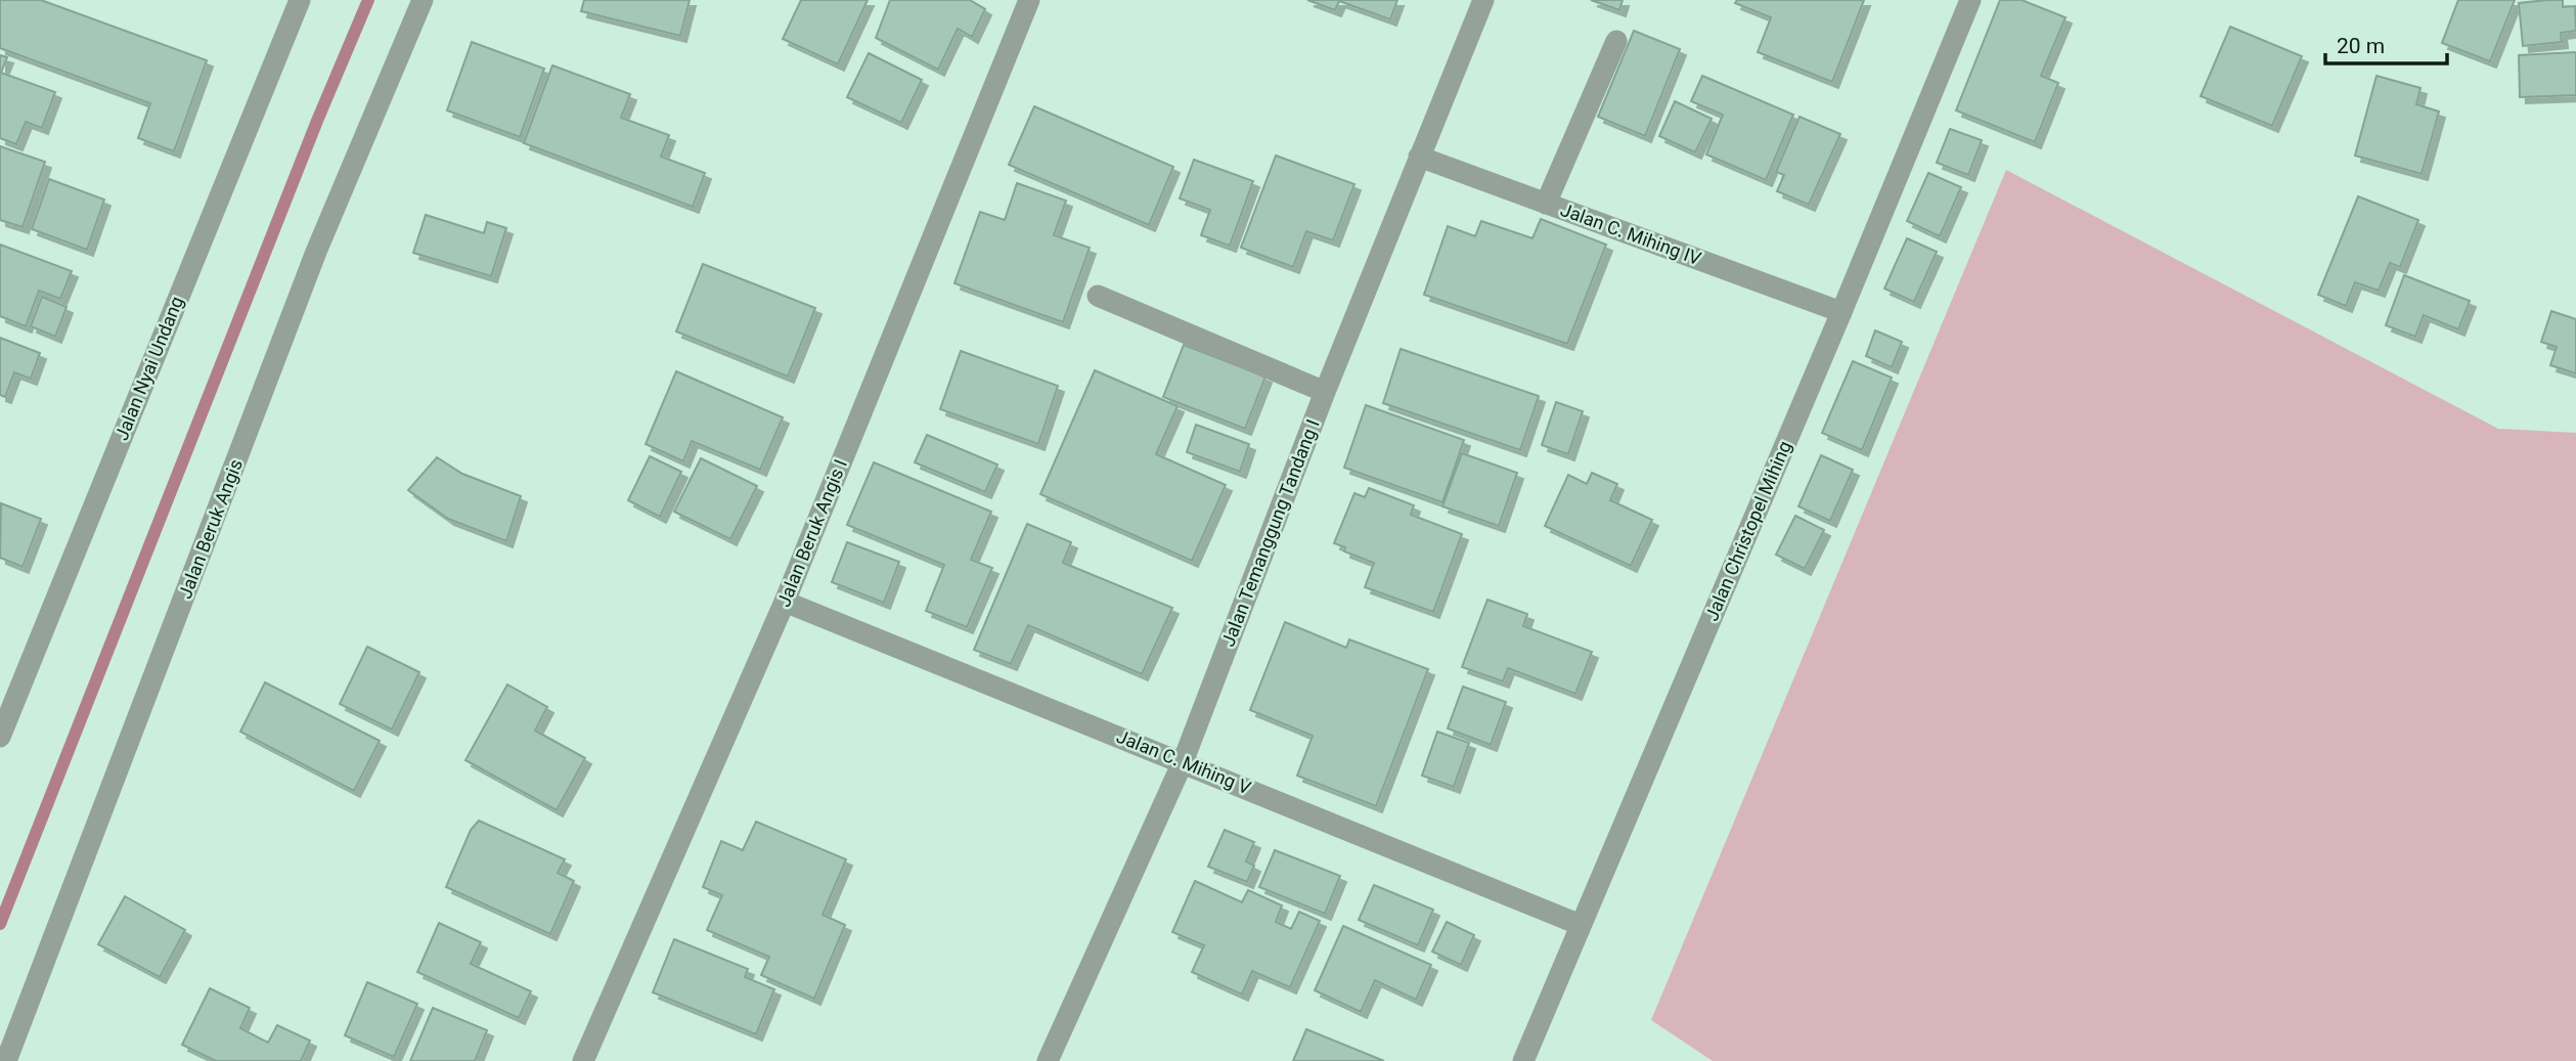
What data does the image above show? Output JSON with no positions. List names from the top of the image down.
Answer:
{
  "streets": {
    "street": [
      "Jalan C. Mihing IV",
      "Jalan Nyai Undang",
      "Jalan Beruk Angis",
      "Jalan Christopel Mihing",
      "Jalan Beruk Angis I",
      "Jalan Temanggung Tandang I",
      "Jalan C. Mihing V"
    ]
  },
  "crossings": [
    ["Jalan C. Mihing IV", "Jalan Christopel Mihing"],
    ["Jalan C. Mihing IV", "Jalan Temanggung Tandang I"],
    ["Jalan Christopel Mihing", "Jalan C. Mihing V"],
    ["Jalan Beruk Angis I", "Jalan C. Mihing V"],
    ["Jalan Temanggung Tandang I", "Jalan C. Mihing V"]
  ],
  "scale_bar": "20 m"
}
